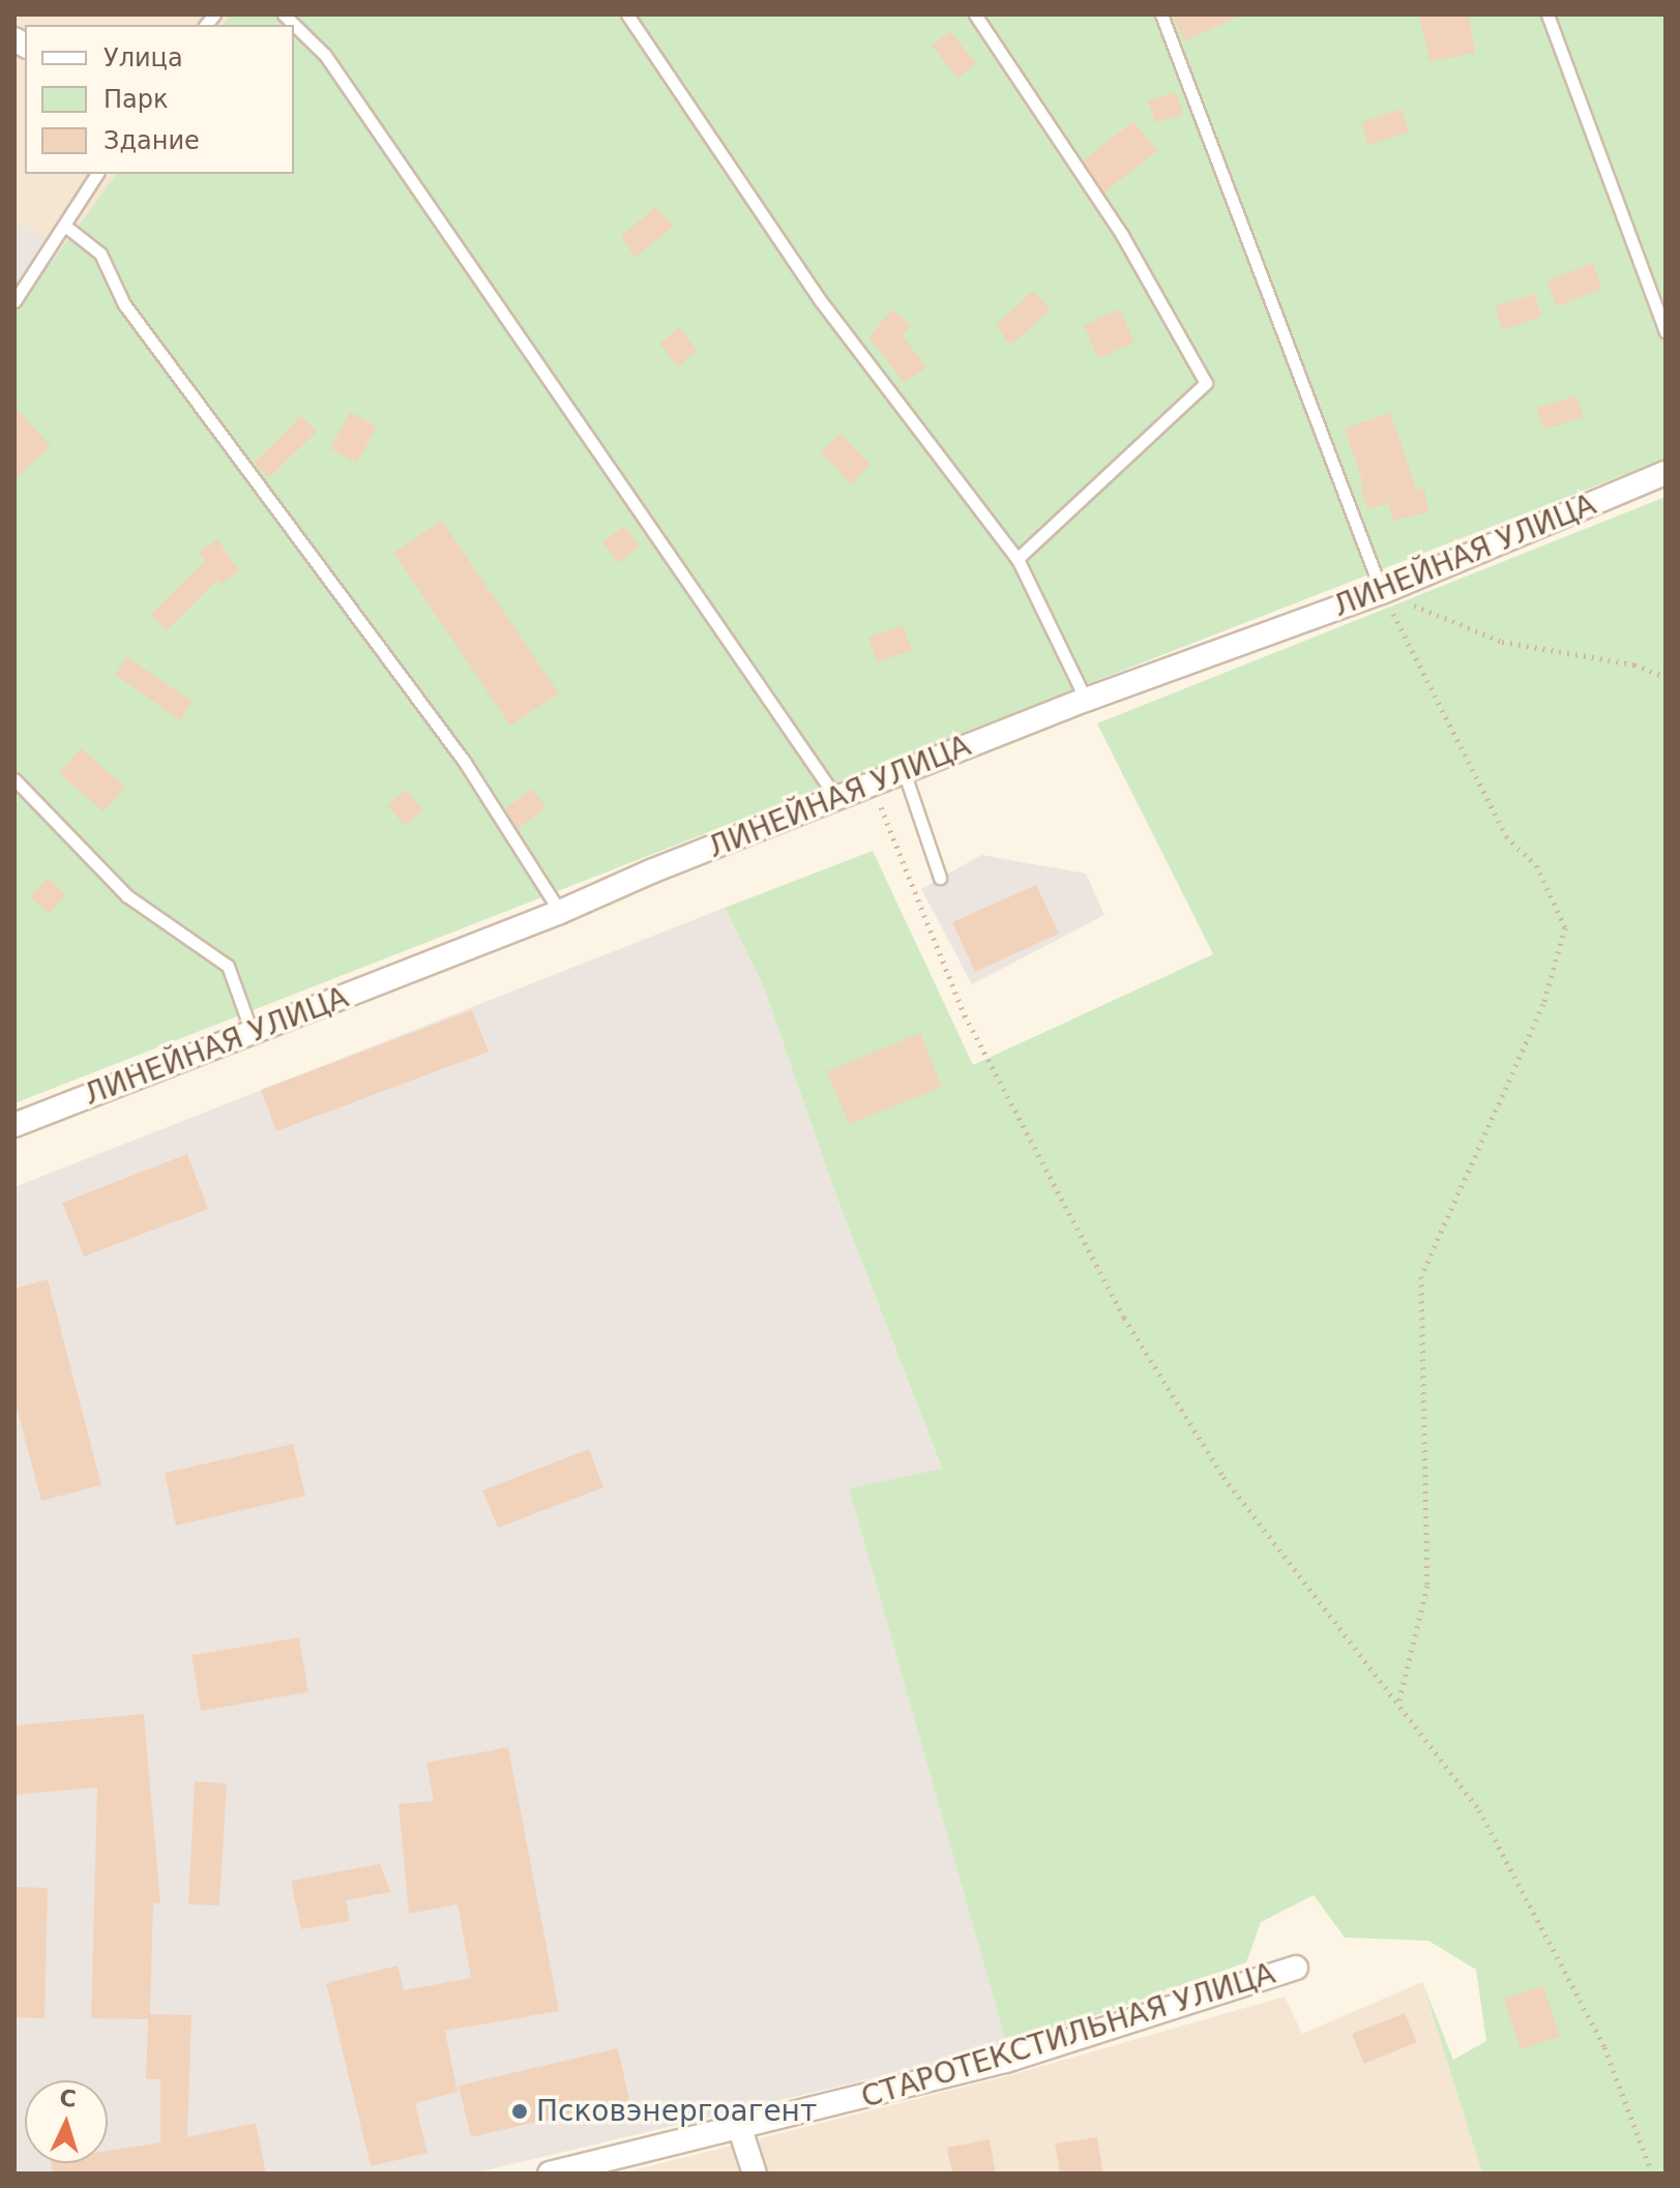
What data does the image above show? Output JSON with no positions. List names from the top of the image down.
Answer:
{
  "streets": {
    "street": ["ЛИНЕЙНАЯ УЛИЦА", "СТАРОТЕКСТИЛЬНАЯ УЛИЦА"]
  },
  "places": ["Псковэнергоагент"],
  "legend": ["Улица", "Парк", "Здание"],
  "north": "top"
}
